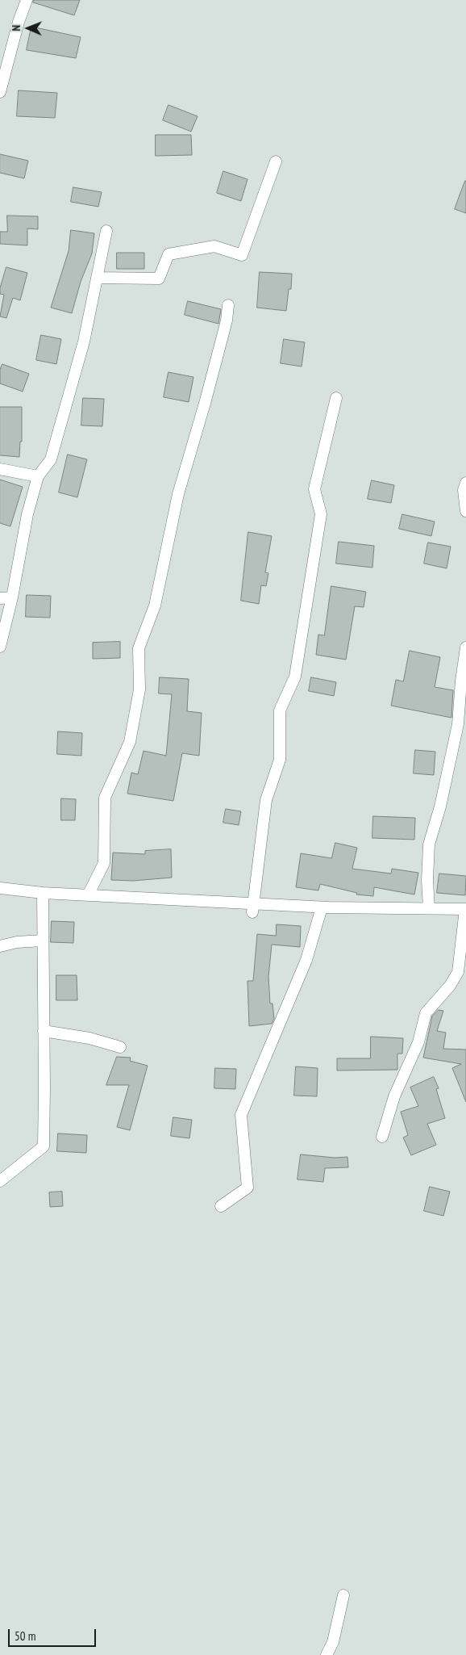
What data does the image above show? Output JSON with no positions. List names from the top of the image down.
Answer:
{
  "scale_bar": "50 m",
  "north": "left"
}
